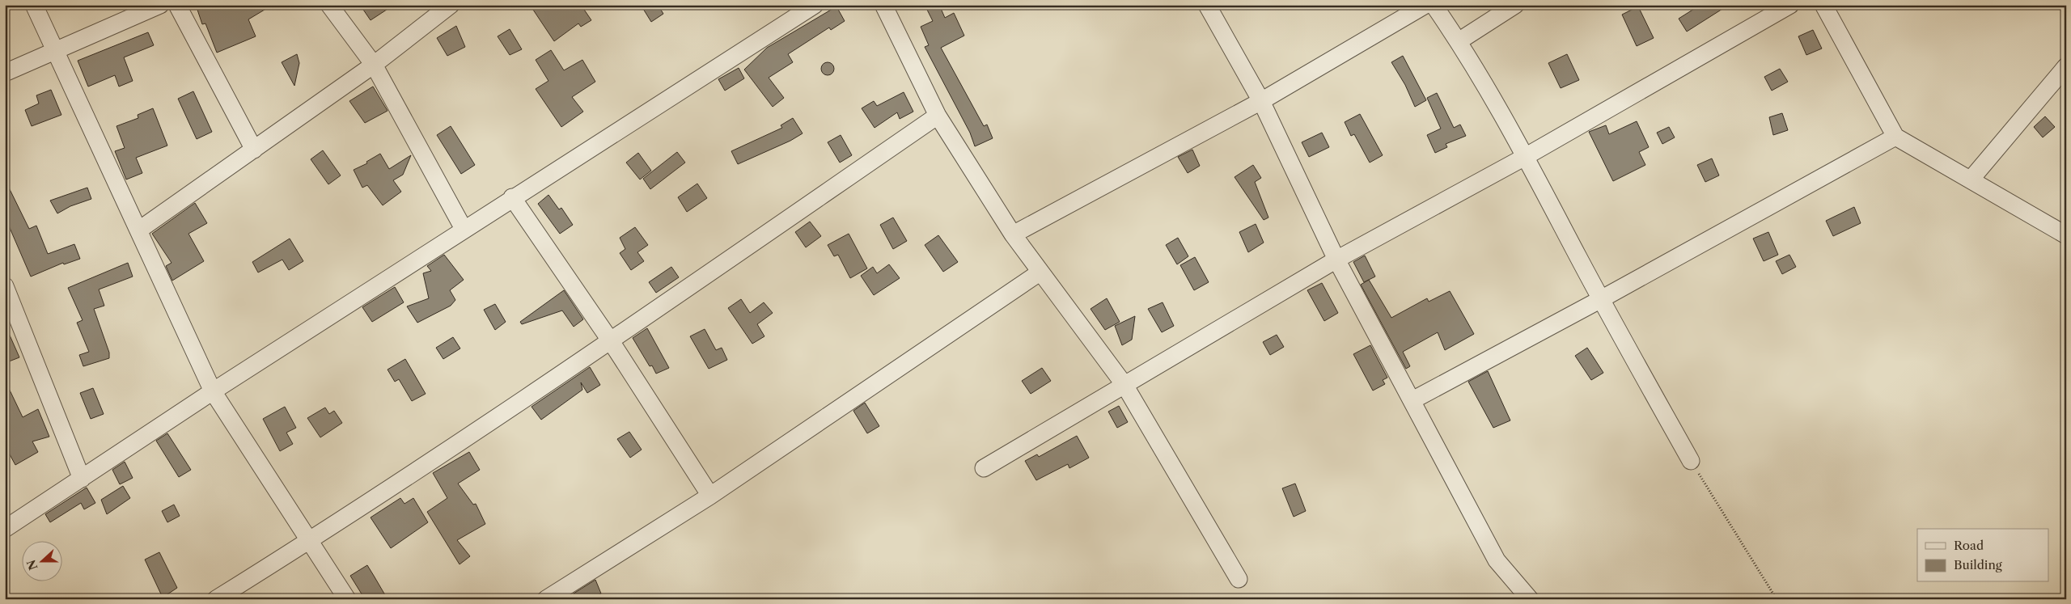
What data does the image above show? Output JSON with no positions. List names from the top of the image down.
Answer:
{
  "legend": ["Road", "Building"],
  "north": "left"
}
